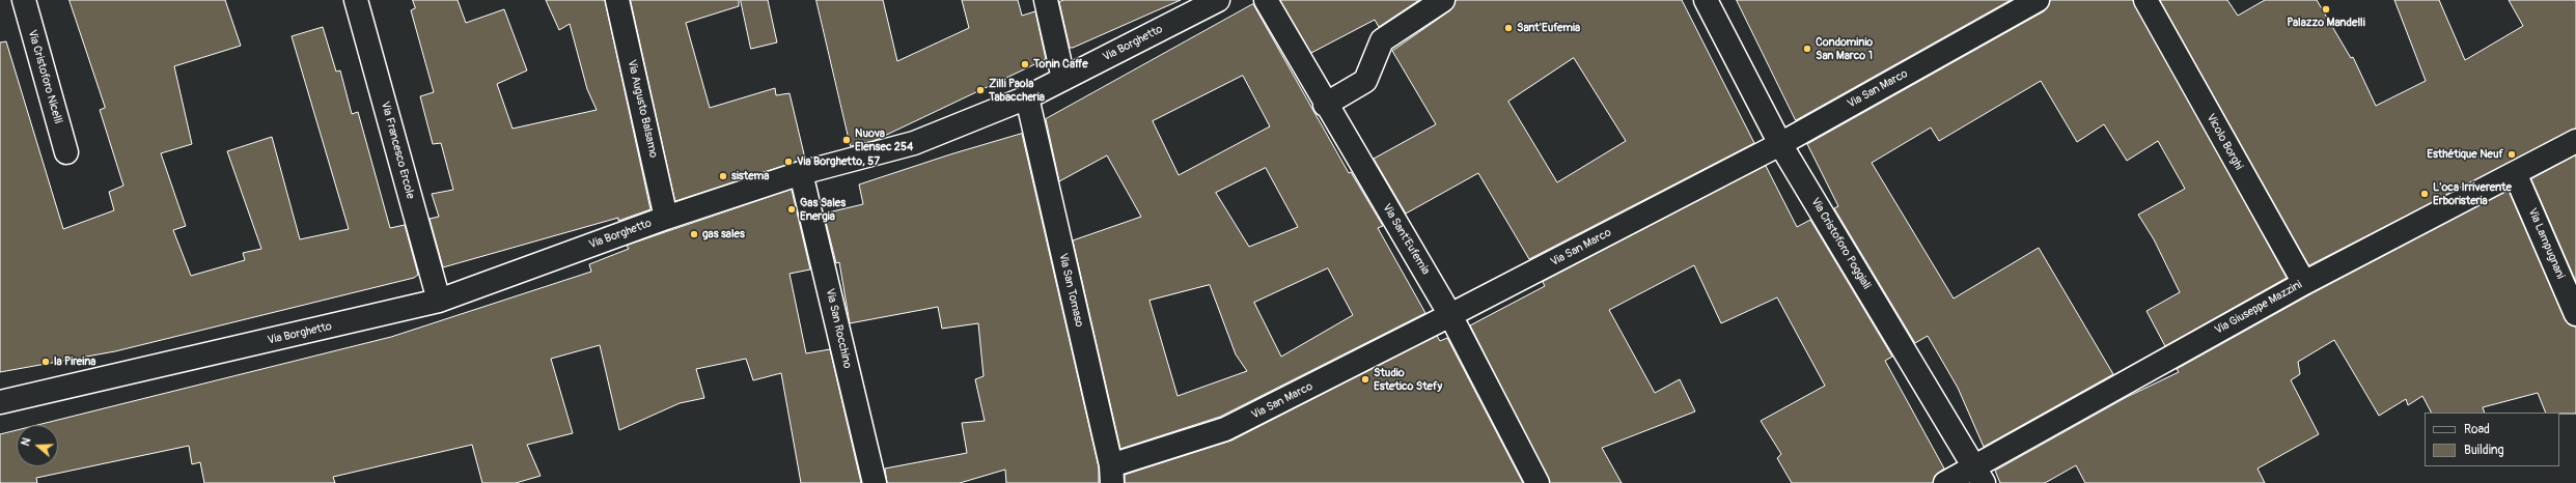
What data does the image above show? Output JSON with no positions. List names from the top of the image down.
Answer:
{
  "streets": {
    "street": [
      "Via Borghetto",
      "Via Cristoforo Nicelli",
      "Via San Marco",
      "Via Augusto Balsamo",
      "Vicolo Borghi",
      "Via Francesco Ercole",
      "Via Sant'Eufemia",
      "Via Cristoforo Poggiali",
      "Via Lampugnani",
      "Via San Tomaso",
      "Via Giuseppe Mazzini",
      "Via San Rocchino"
    ]
  },
  "crossings": [
    ["Via Borghetto", "Via Augusto Balsamo"],
    ["Via Borghetto", "Via Francesco Ercole"],
    ["Via Borghetto", "Via San Tomaso"],
    ["Via Borghetto", "Via San Rocchino"],
    ["Via San Marco", "Via Sant'Eufemia"],
    ["Via San Marco", "Via Cristoforo Poggiali"],
    ["Via San Marco", "Via San Tomaso"],
    ["Vicolo Borghi", "Via Giuseppe Mazzini"],
    ["Via Cristoforo Poggiali", "Via Giuseppe Mazzini"],
    ["Via Lampugnani", "Via Giuseppe Mazzini"]
  ],
  "places": [
    "Palazzo Mandelli",
    "Sant'Eufemia",
    "Condominio San Marco 1",
    "Tonin Caffe",
    "Zilli Paola Tabaccheria",
    "Nuova Elensec 254",
    "Esthétique Neuf",
    "Via Borghetto, 57",
    "sistema",
    "L'oca Irriverente Erboristeria",
    "Gas Sales Energia",
    "gas sales",
    "la Pireina",
    "Studio Estetico Stefy"
  ],
  "legend": ["Road", "Building"],
  "north": "left"
}
